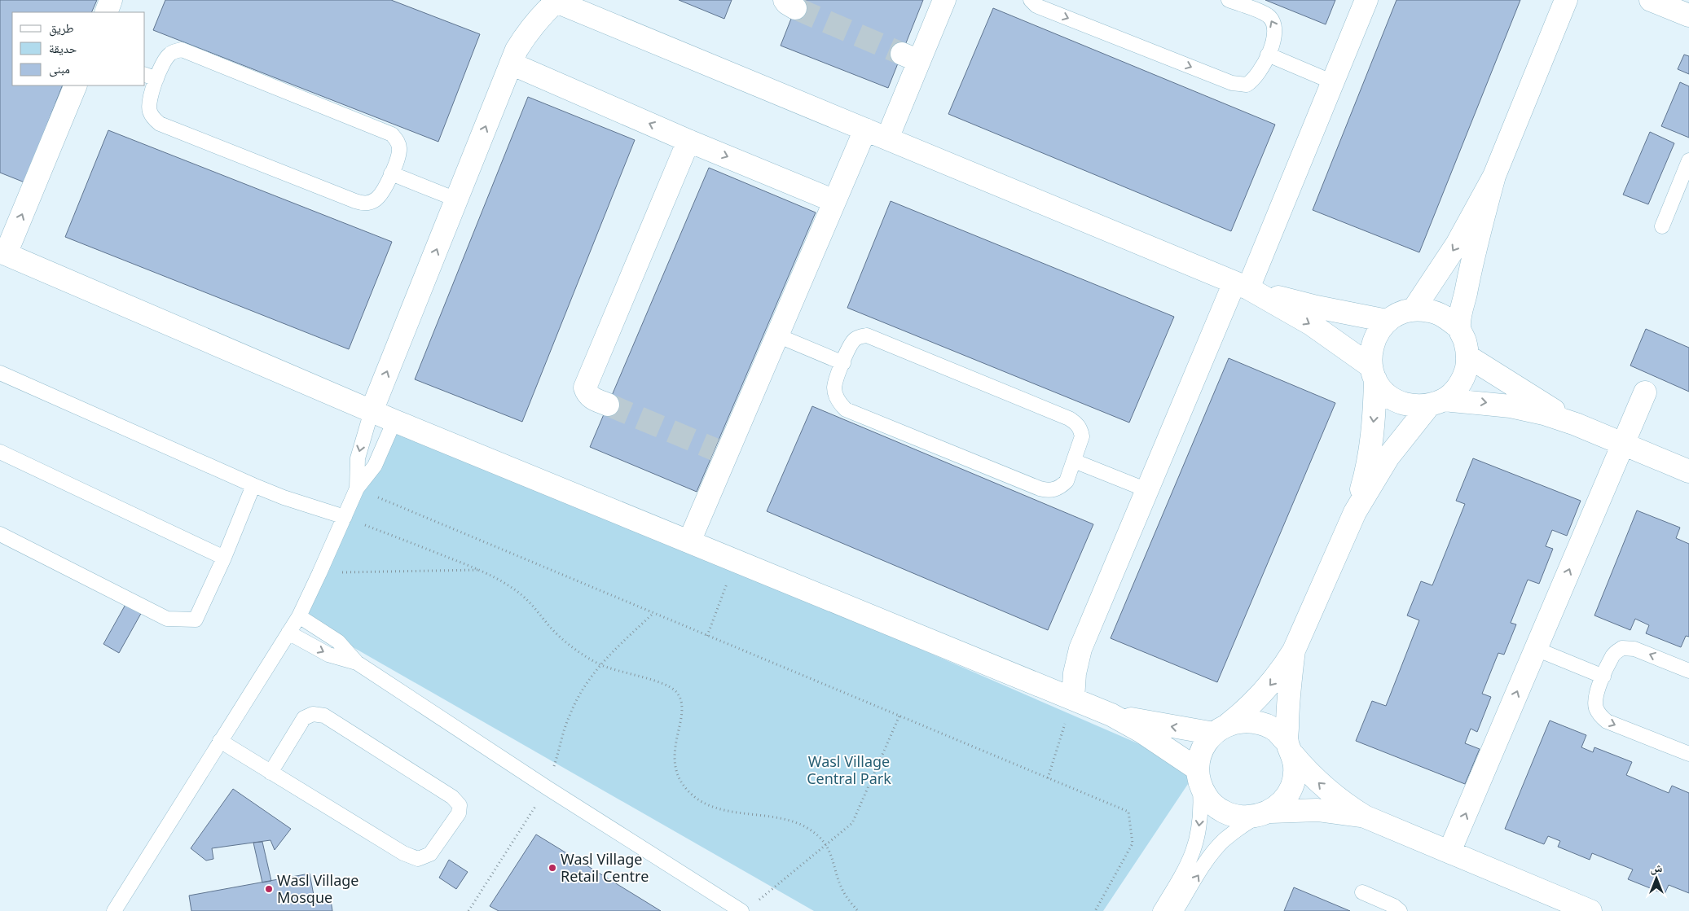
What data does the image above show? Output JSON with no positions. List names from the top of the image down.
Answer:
{
  "parks": ["Wasl Village Central Park"],
  "places": ["Wasl Village Retail Centre", "Wasl Village Mosque"],
  "legend": ["طريق", "حديقة", "مبنى"],
  "north": "top"
}
